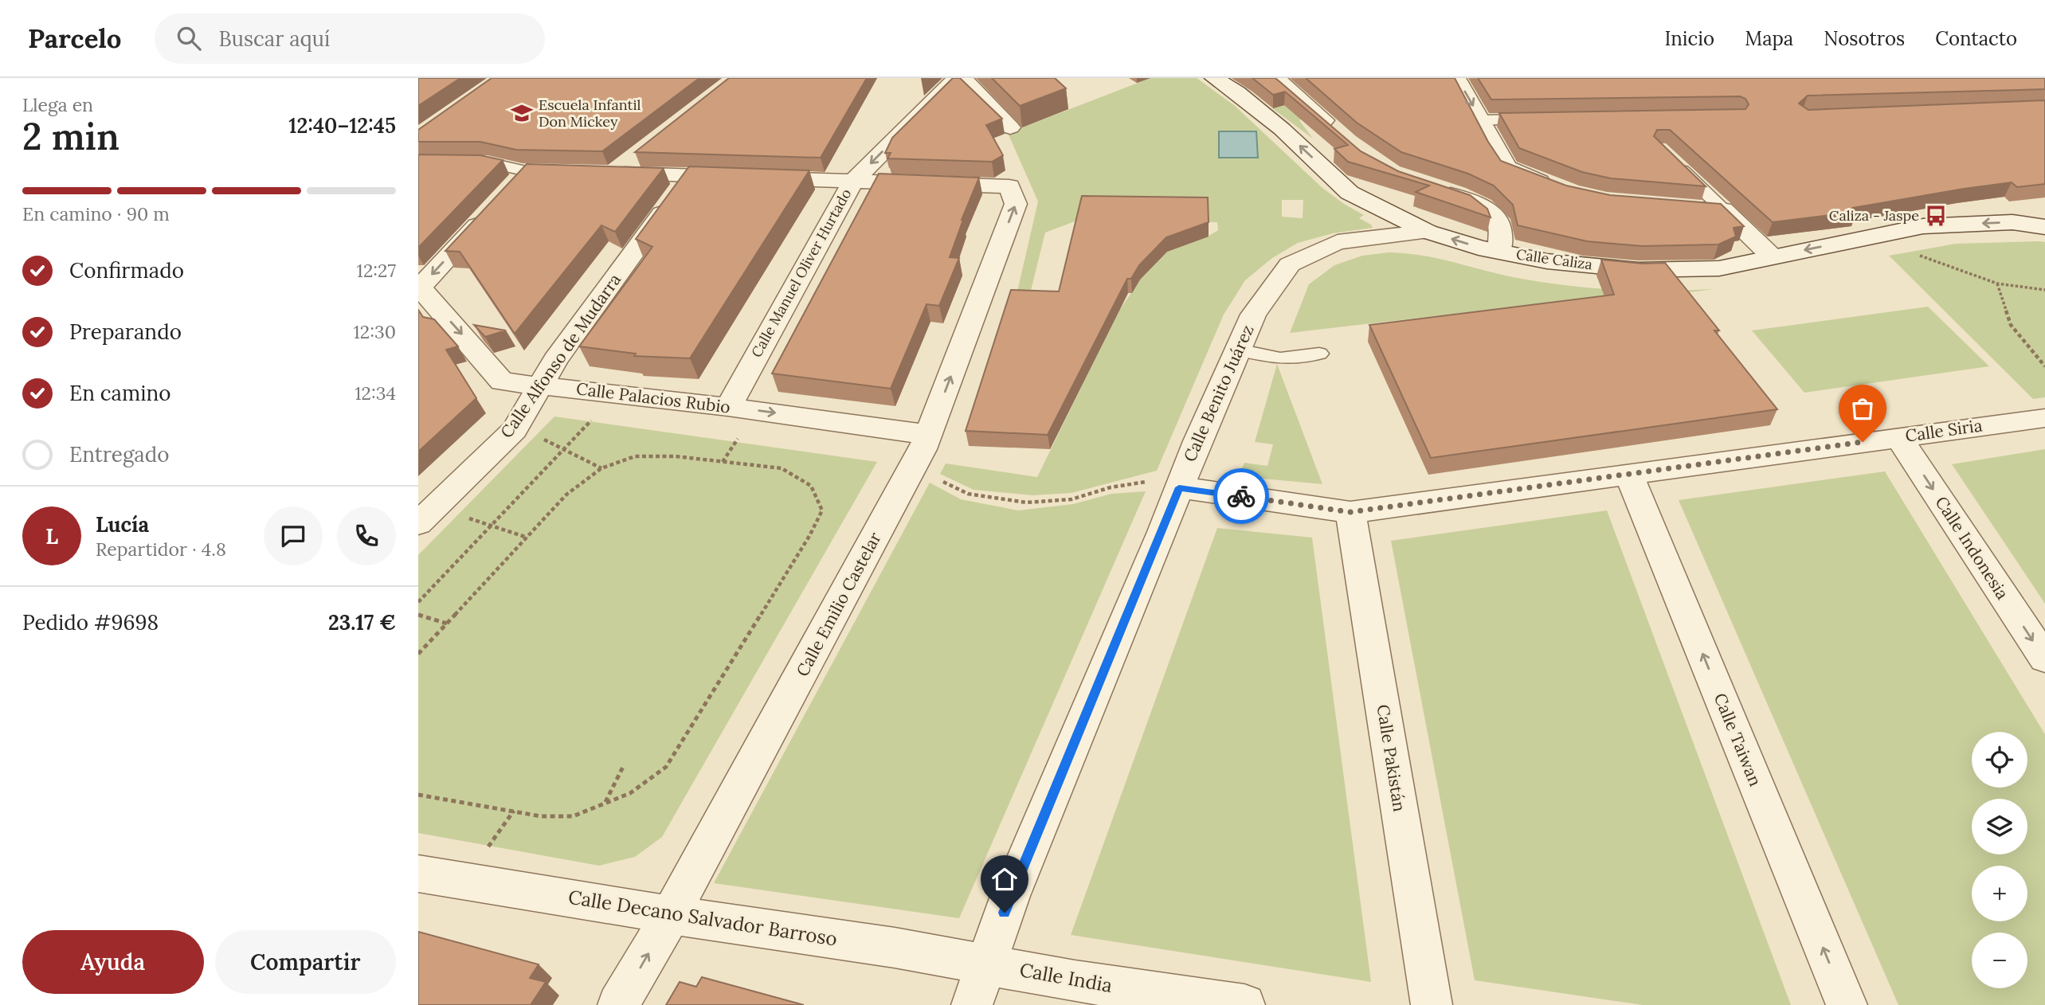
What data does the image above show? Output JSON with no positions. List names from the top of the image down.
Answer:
{
  "streets": {
    "street": [
      "Calle Caliza",
      "Calle Manuel Oliver Hurtado",
      "Calle Alfonso de Mudarra",
      "Calle Benito Juárez",
      "Calle Palacios Rubio",
      "Calle Siria",
      "Calle Indonesia",
      "Calle Emilio Castelar",
      "Calle Taiwan",
      "Calle Pakistán",
      "Calle Decano Salvador Barroso",
      "Calle India"
    ]
  },
  "crossings": [
    ["Calle Caliza", "Calle Benito Juárez"],
    ["Calle Manuel Oliver Hurtado", "Calle Palacios Rubio"],
    ["Calle Manuel Oliver Hurtado", "Calle Emilio Castelar"],
    ["Calle Alfonso de Mudarra", "Calle Palacios Rubio"],
    ["Calle Benito Juárez", "Calle Siria"],
    ["Calle Benito Juárez", "Calle Decano Salvador Barroso"],
    ["Calle Benito Juárez", "Calle India"],
    ["Calle Palacios Rubio", "Calle Emilio Castelar"],
    ["Calle Siria", "Calle Indonesia"],
    ["Calle Siria", "Calle Taiwan"],
    ["Calle Siria", "Calle Pakistán"],
    ["Calle Emilio Castelar", "Calle Decano Salvador Barroso"],
    ["Calle Decano Salvador Barroso", "Calle India"]
  ],
  "one_way": [
    "Calle Caliza",
    "Calle Manuel Oliver Hurtado",
    "Calle Palacios Rubio",
    "Calle Indonesia",
    "Calle Taiwan"
  ],
  "places": {
    "school or university": ["Escuela Infantil Don Mickey"],
    "bus stop": ["Caliza - Jaspe"]
  },
  "page": {
    "header": "Parcelo",
    "search": "Buscar aquí",
    "nav": [
      "Inicio",
      "Mapa",
      "Nosotros",
      "Contacto"
    ],
    "heading": ["2 min", "Llega en", "12:40–12:45"],
    "panel": [
      "Lucía",
      "Repartidor · 4.8",
      "Pedido #9698",
      "23.17 €"
    ],
    "bar": "En camino · 90 m",
    "list": [
      ["Confirmado", "12:27"],
      ["Preparando", "12:30"],
      ["En camino", "12:34"],
      "Entregado"
    ],
    "round": "L",
    "map_buttons": ["+", "−"],
    "buttons": ["Ayuda", "Compartir"]
  }
}
